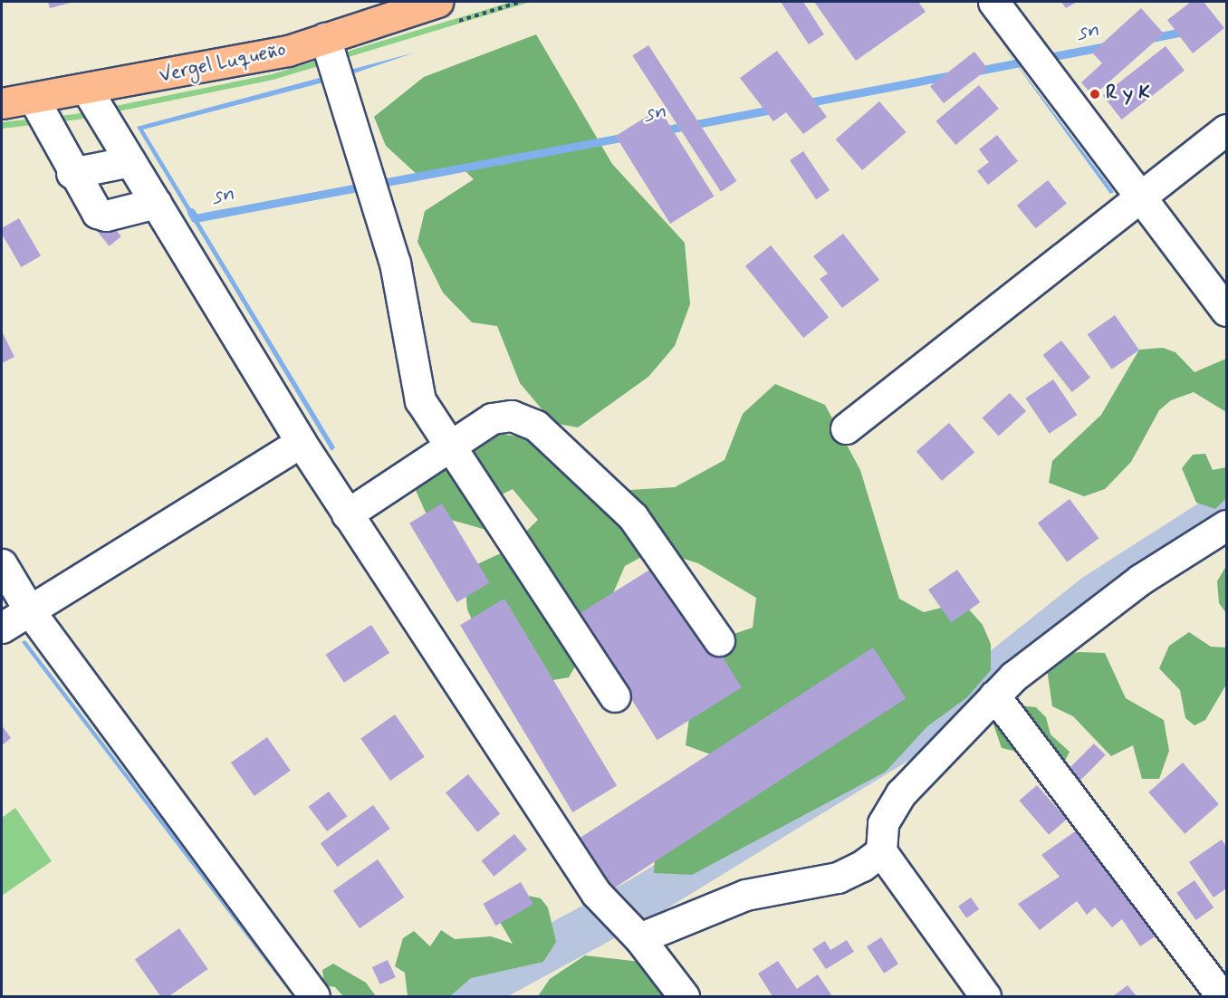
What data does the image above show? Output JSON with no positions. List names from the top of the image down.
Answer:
{
  "streets": {
    "main road": ["Vergel Luqueño"]
  },
  "water": ["sn"],
  "places": ["R y K"]
}
